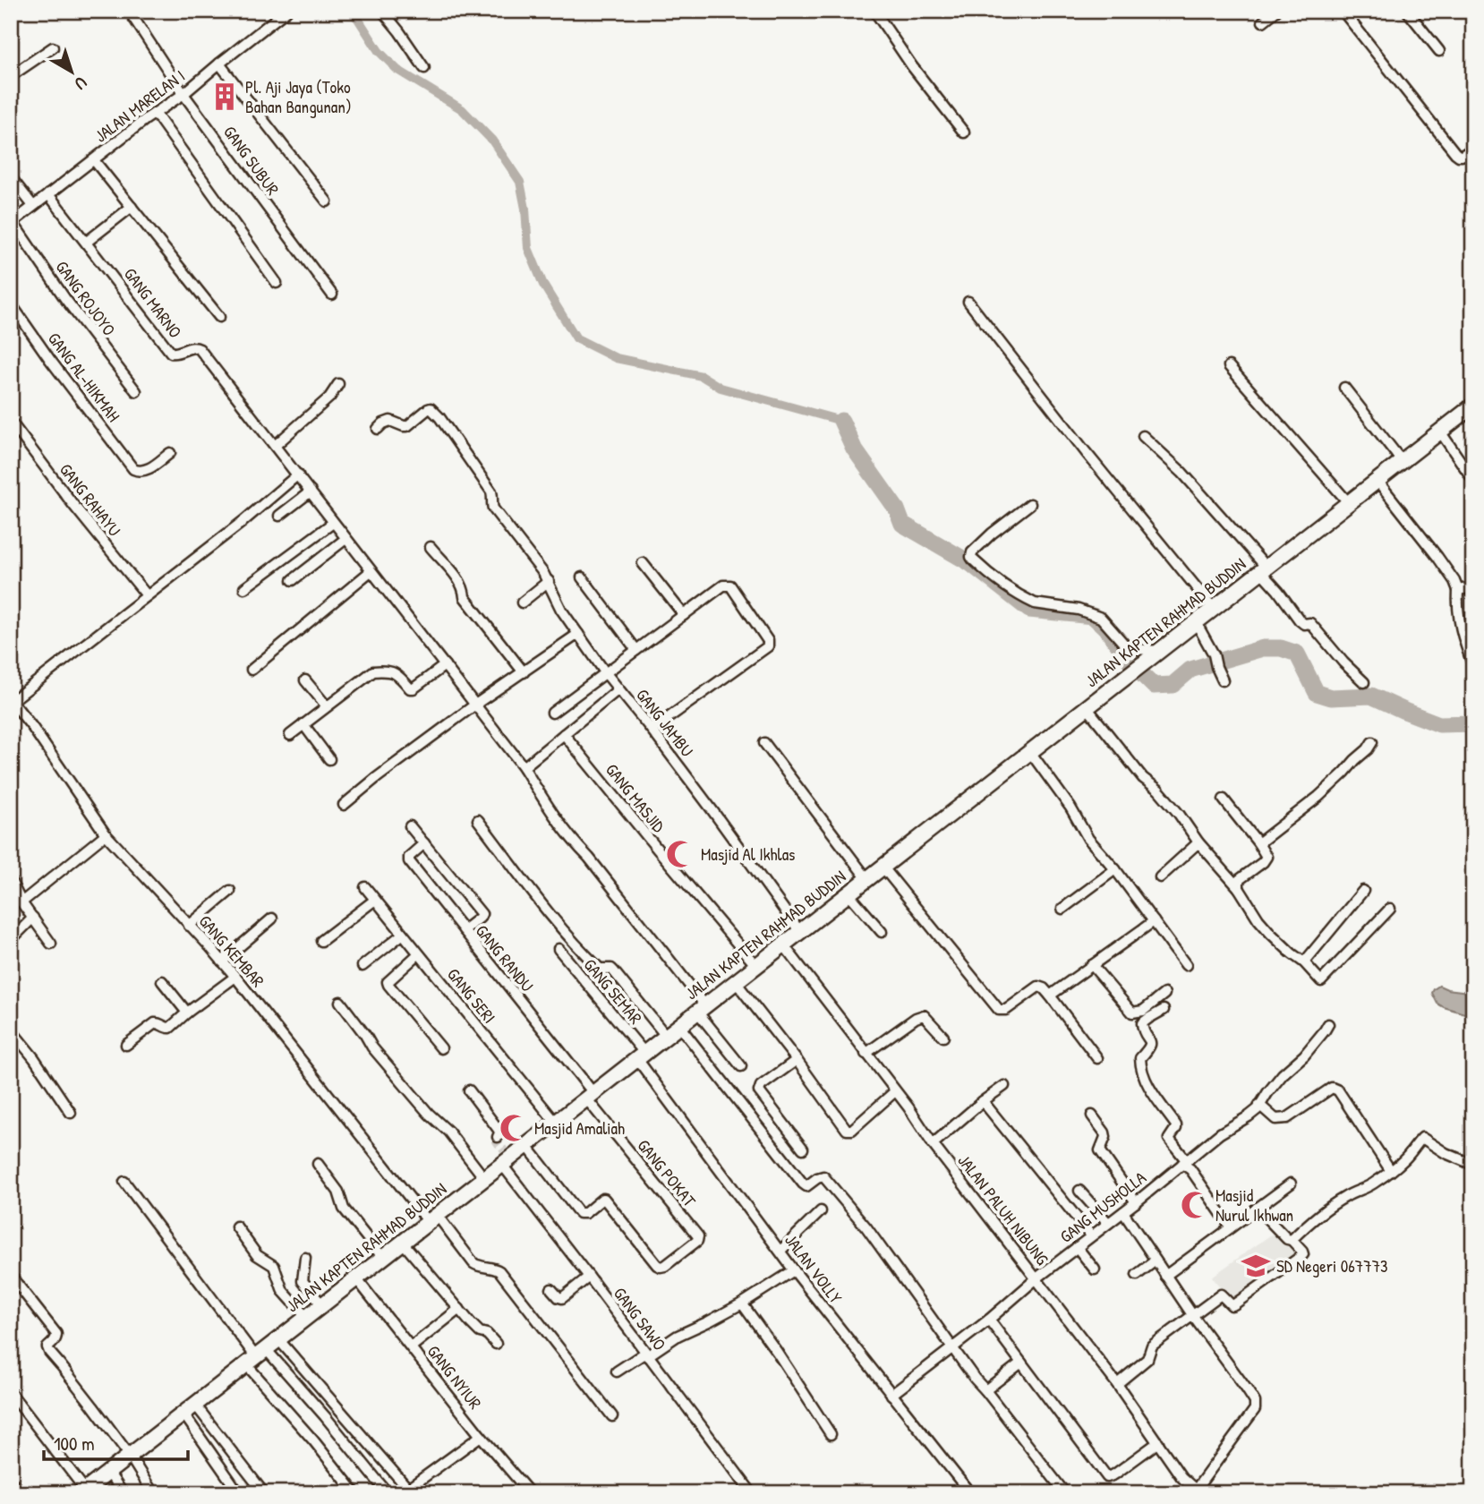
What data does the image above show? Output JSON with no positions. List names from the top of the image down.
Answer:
{
  "streets": {
    "main road": ["JALAN KAPTEN RAHMAD BUDDIN"],
    "street": [
      "JALAN MARELAN I",
      "GANG SUBUR",
      "GANG ROJOYO",
      "GANG MARNO",
      "GANG AL-HIKMAH",
      "GANG RAHAYU",
      "GANG JAMBU",
      "GANG MASJID",
      "GANG KEMBAR",
      "GANG RANDU",
      "GANG SEMAR",
      "GANG SERI",
      "GANG POKAT",
      "GANG MUSHOLLA",
      "JALAN PALUH NIBUNG",
      "JALAN VOLLY",
      "GANG SAWO",
      "GANG NYIUR"
    ]
  },
  "crossings": [
    ["JALAN MARELAN I", "GANG SUBUR"],
    ["JALAN MARELAN I", "GANG ROJOYO"],
    ["JALAN MARELAN I", "GANG MARNO"],
    ["GANG MARNO", "JALAN KAPTEN RAHMAD BUDDIN"],
    ["JALAN KAPTEN RAHMAD BUDDIN", "GANG JAMBU"],
    ["JALAN KAPTEN RAHMAD BUDDIN", "GANG MASJID"],
    ["JALAN KAPTEN RAHMAD BUDDIN", "GANG KEMBAR"],
    ["JALAN KAPTEN RAHMAD BUDDIN", "GANG RANDU"],
    ["JALAN KAPTEN RAHMAD BUDDIN", "GANG SEMAR"],
    ["JALAN KAPTEN RAHMAD BUDDIN", "GANG SERI"],
    ["JALAN KAPTEN RAHMAD BUDDIN", "GANG POKAT"],
    ["JALAN KAPTEN RAHMAD BUDDIN", "JALAN PALUH NIBUNG"],
    ["JALAN KAPTEN RAHMAD BUDDIN", "JALAN VOLLY"],
    ["JALAN KAPTEN RAHMAD BUDDIN", "GANG SAWO"],
    ["JALAN KAPTEN RAHMAD BUDDIN", "GANG NYIUR"],
    ["GANG RANDU", "GANG POKAT"],
    ["GANG SEMAR", "JALAN VOLLY"],
    ["GANG MUSHOLLA", "JALAN PALUH NIBUNG"],
    ["GANG MUSHOLLA", "JALAN VOLLY"]
  ],
  "places": {
    "building": ["Pl. Aji Jaya (Toko Bahan Bangunan)"],
    "mosque": ["Masjid Al Ikhlas", "Masjid Amaliah", "Masjid Nurul Ikhwan"],
    "school or university": ["SD Negeri 067773"]
  },
  "scale_bar": "100 m",
  "north": "bottom right"
}
